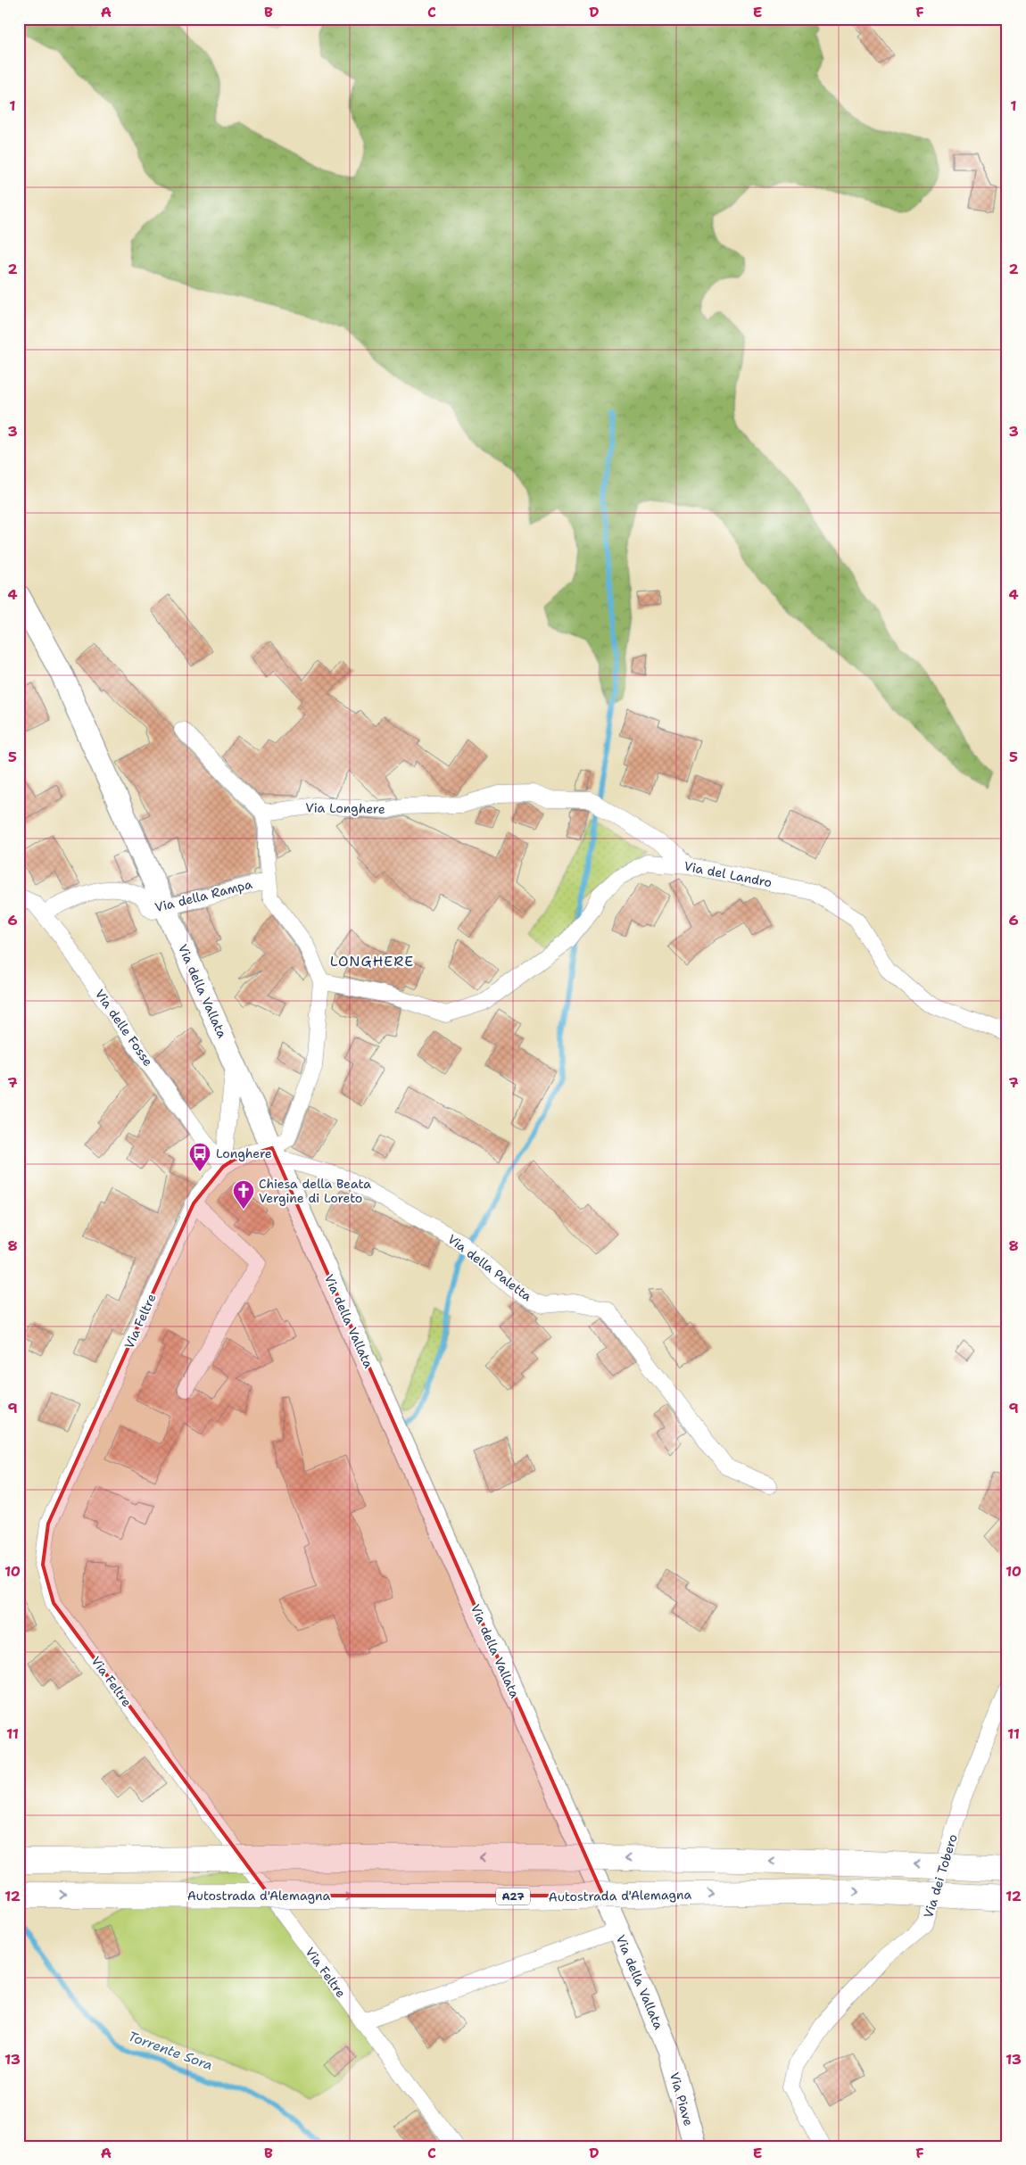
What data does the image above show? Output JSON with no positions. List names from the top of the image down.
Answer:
{
  "streets": {
    "highway": ["Autostrada d'Alemagna", "A27"],
    "main road": ["Via della Vallata", "Via Piave"],
    "street": [
      "Via Longhere",
      "Via del Landro",
      "Via della Rampa",
      "Via delle Fosse",
      "Via della Paletta",
      "Via Feltre",
      "Via dei Tobero"
    ]
  },
  "crossings": [
    ["Via Longhere", "Via del Landro"],
    ["Via della Rampa", "Via della Vallata"],
    ["Via della Rampa", "Via delle Fosse"],
    ["Via della Vallata", "Via della Paletta"],
    ["Via della Vallata", "Via Feltre"],
    ["Via della Vallata", "Via Piave"],
    ["Via delle Fosse", "Via Feltre"],
    ["Via della Paletta", "Via Feltre"]
  ],
  "districts": ["LONGHERE"],
  "water": ["Torrente Sora"],
  "places": {
    "bus stop": ["Longhere"],
    "church": ["Chiesa della Beata Vergine di Loreto"]
  },
  "grid": {
    "columns": [
      "A",
      "B",
      "C",
      "D",
      "E",
      "F"
    ],
    "rows": [
      "1",
      "2",
      "3",
      "4",
      "5",
      "6",
      "7",
      "8",
      "9",
      "10",
      "11",
      "12",
      "13"
    ]
  }
}
